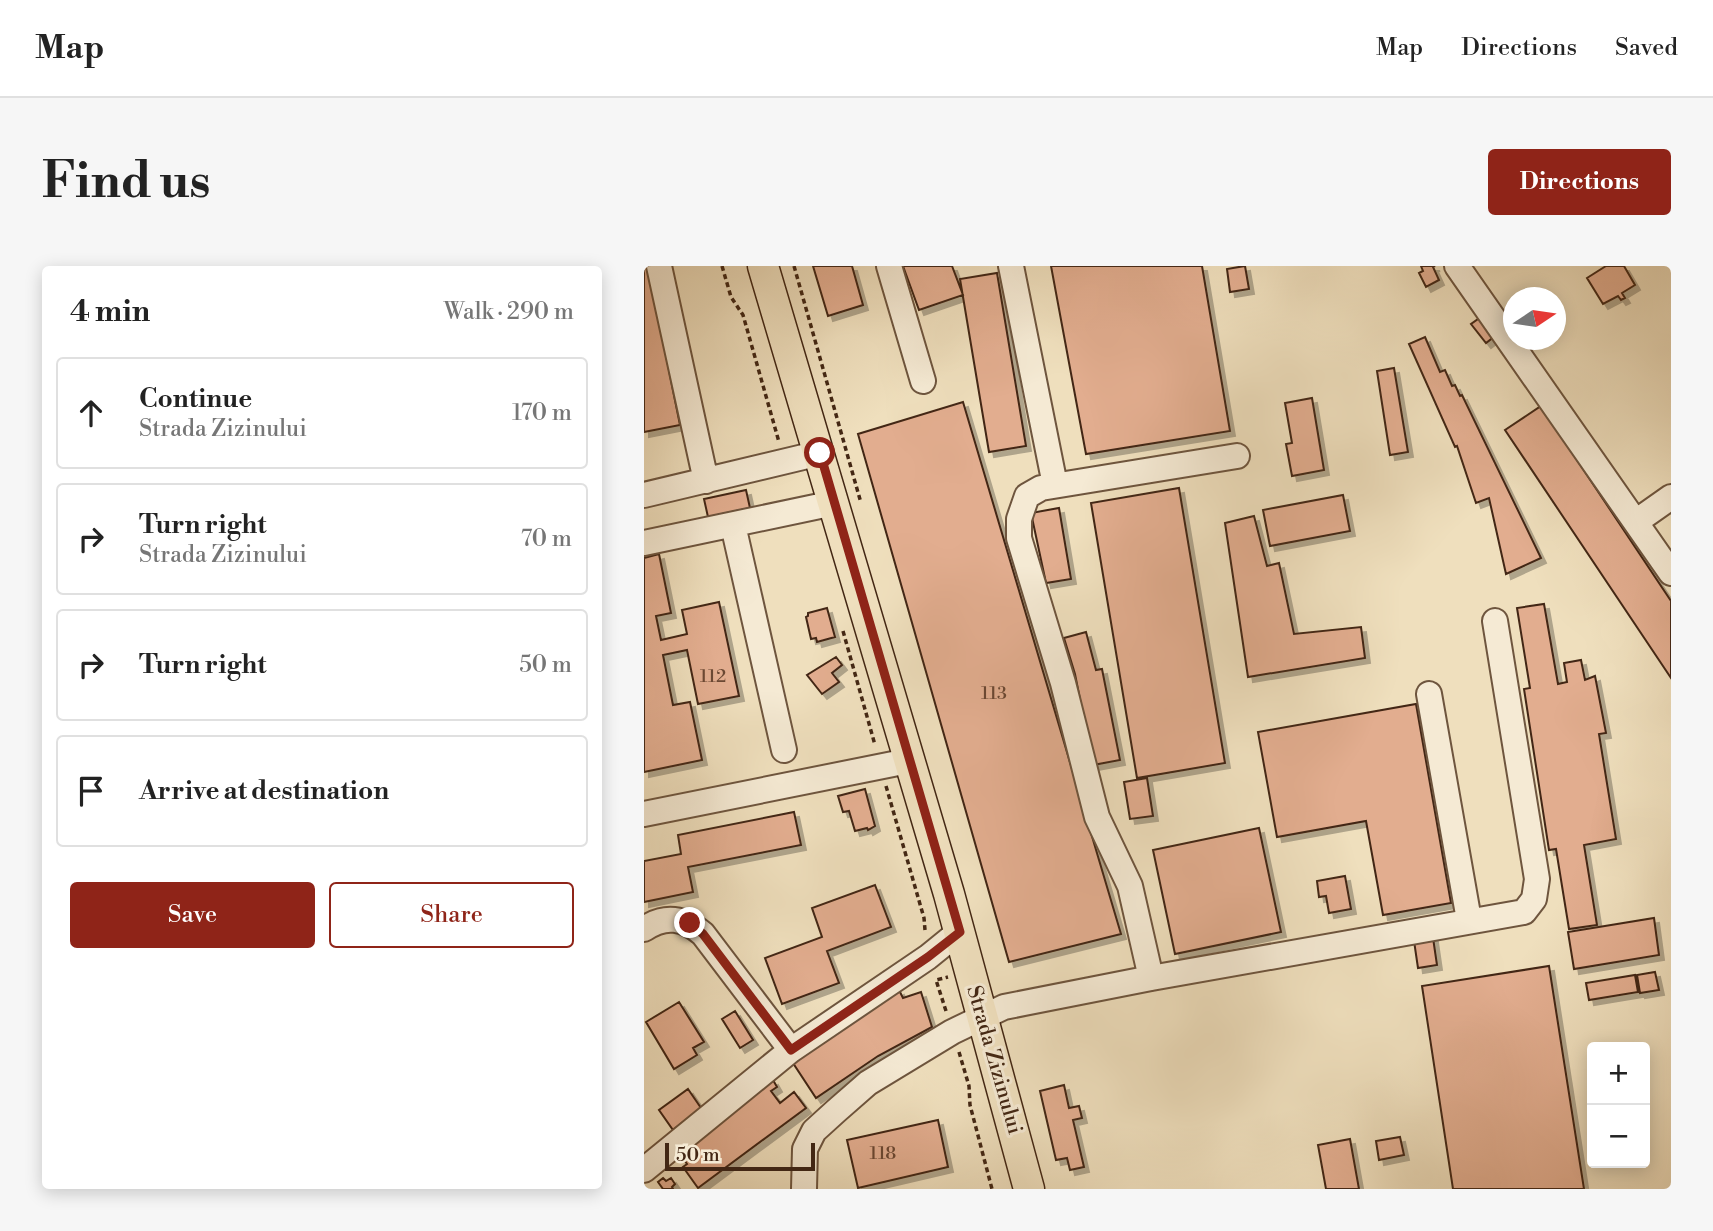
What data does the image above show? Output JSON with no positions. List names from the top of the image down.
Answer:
{
  "streets": {
    "main road": ["Strada Zizinului"]
  },
  "house_numbers": ["112", "113", "118"],
  "scale_bar": "50 m",
  "north": "right",
  "page": {
    "header": "Map",
    "nav": ["Map", "Directions", "Saved"],
    "buttons": [
      "Directions",
      ["Save", "Share"]
    ],
    "title": "Find us",
    "heading": ["4 min", "Walk · 290 m"],
    "list": [
      ["Continue", "Strada Zizinului", "170 m"],
      ["Turn right", "Strada Zizinului", "70 m"],
      ["Turn right", "50 m"],
      "Arrive at destination"
    ],
    "map_buttons": ["+", "−"],
    "scale": "50 m"
  }
}
